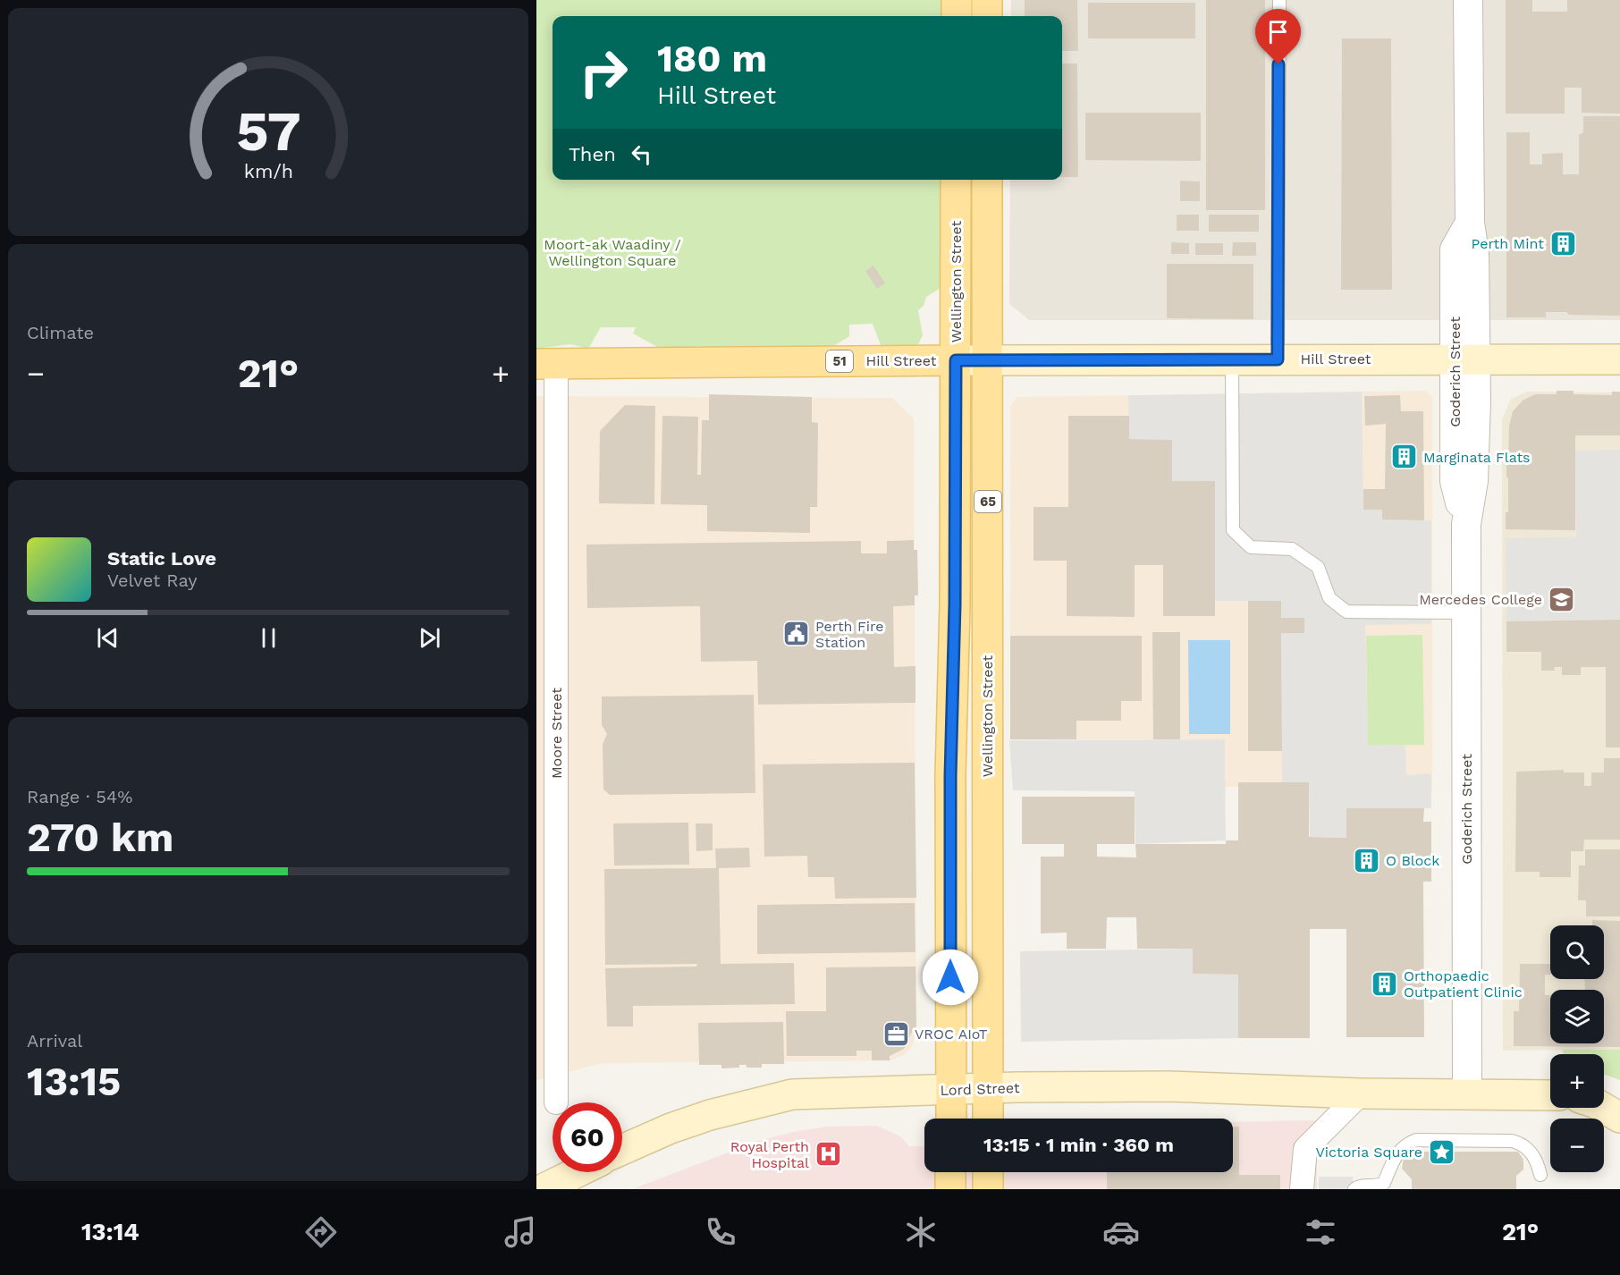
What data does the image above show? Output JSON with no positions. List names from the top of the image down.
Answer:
{
  "streets": {
    "main road": [
      "Wellington Street",
      "Hill Street",
      "51",
      "65",
      "Lord Street"
    ],
    "street": ["Goderich Street", "Moore Street"]
  },
  "crossings": [
    ["Wellington Street", "Hill Street"],
    ["Wellington Street", "Lord Street"],
    ["Hill Street", "Goderich Street"],
    ["Hill Street", "Moore Street"]
  ],
  "parks": ["Moort-ak Waadiny / Wellington Square"],
  "places": {
    "building": [
      "Perth Mint",
      "Marginata Flats",
      "O Block",
      "Orthopaedic Outpatient Clinic"
    ],
    "school or university": ["Mercedes College"],
    "public building": ["Perth Fire Station"],
    "office": ["VROC AIoT"],
    "place": ["Victoria Square"],
    "hospital": ["Royal Perth Hospital"]
  },
  "page": {
    "turn": ["180 m", "Hill Street"],
    "then": "Then",
    "tile": [
      "Climate",
      ["Range · 54%", "270 km"],
      ["Arrival", "13:15"]
    ],
    "heat": ["−", "21°", "+"],
    "song": ["Static Love", "Velvet Ray"],
    "map_buttons": ["+", "−"],
    "limit": "60",
    "trip": "13:15 · 1 min · 360 m",
    "tabs": ["13:14", "21°"],
    "gauge": ["57", "km/h"]
  }
}
